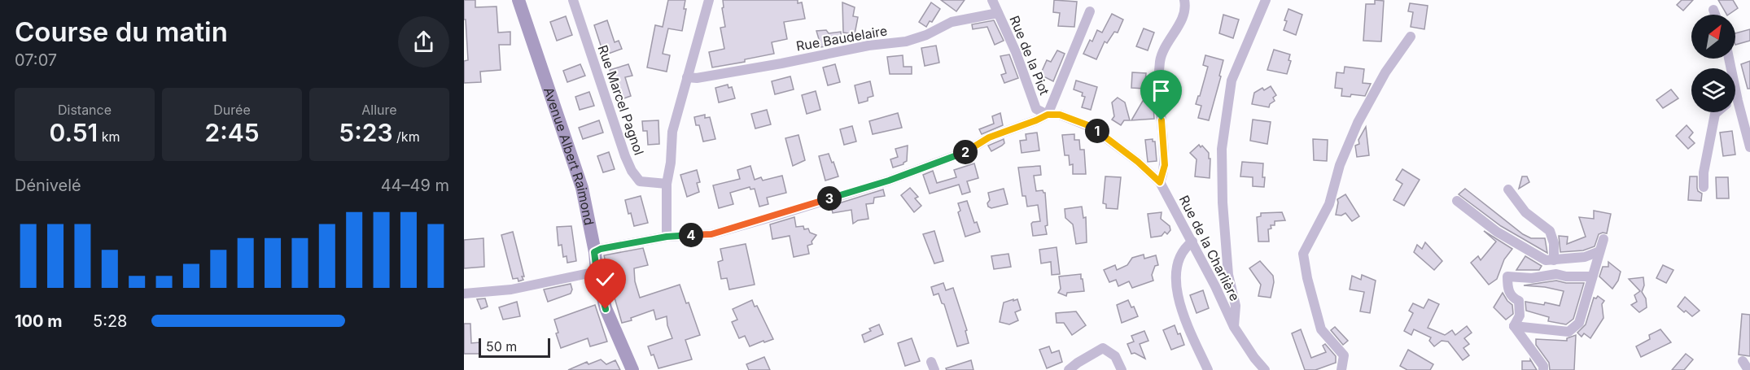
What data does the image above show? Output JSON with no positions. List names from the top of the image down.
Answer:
{
  "streets": {
    "street": [
      "Rue Baudelaire",
      "Rue de la Piot",
      "Rue Marcel Pagnol",
      "Avenue Albert Raimond",
      "Rue de la Charlière"
    ]
  },
  "crossings": [
    ["Rue Baudelaire", "Rue de la Piot"],
    ["Rue de la Piot", "Rue de la Charlière"]
  ],
  "scale_bar": "50 m",
  "north": "top right",
  "page": {
    "heading": ["Course du matin", "07:07"],
    "stats": [
      ["Distance", "0.51 km"],
      ["Durée", "2:45"],
      ["Allure", "5:23 /km"]
    ],
    "pins": [
      "1",
      "2",
      "3",
      "4"
    ],
    "chart": ["Dénivelé", "44–49 m"],
    "list": [
      {
        "name": "100 m",
        "note": "5:28"
      }
    ],
    "scale": "50 m"
  }
}
